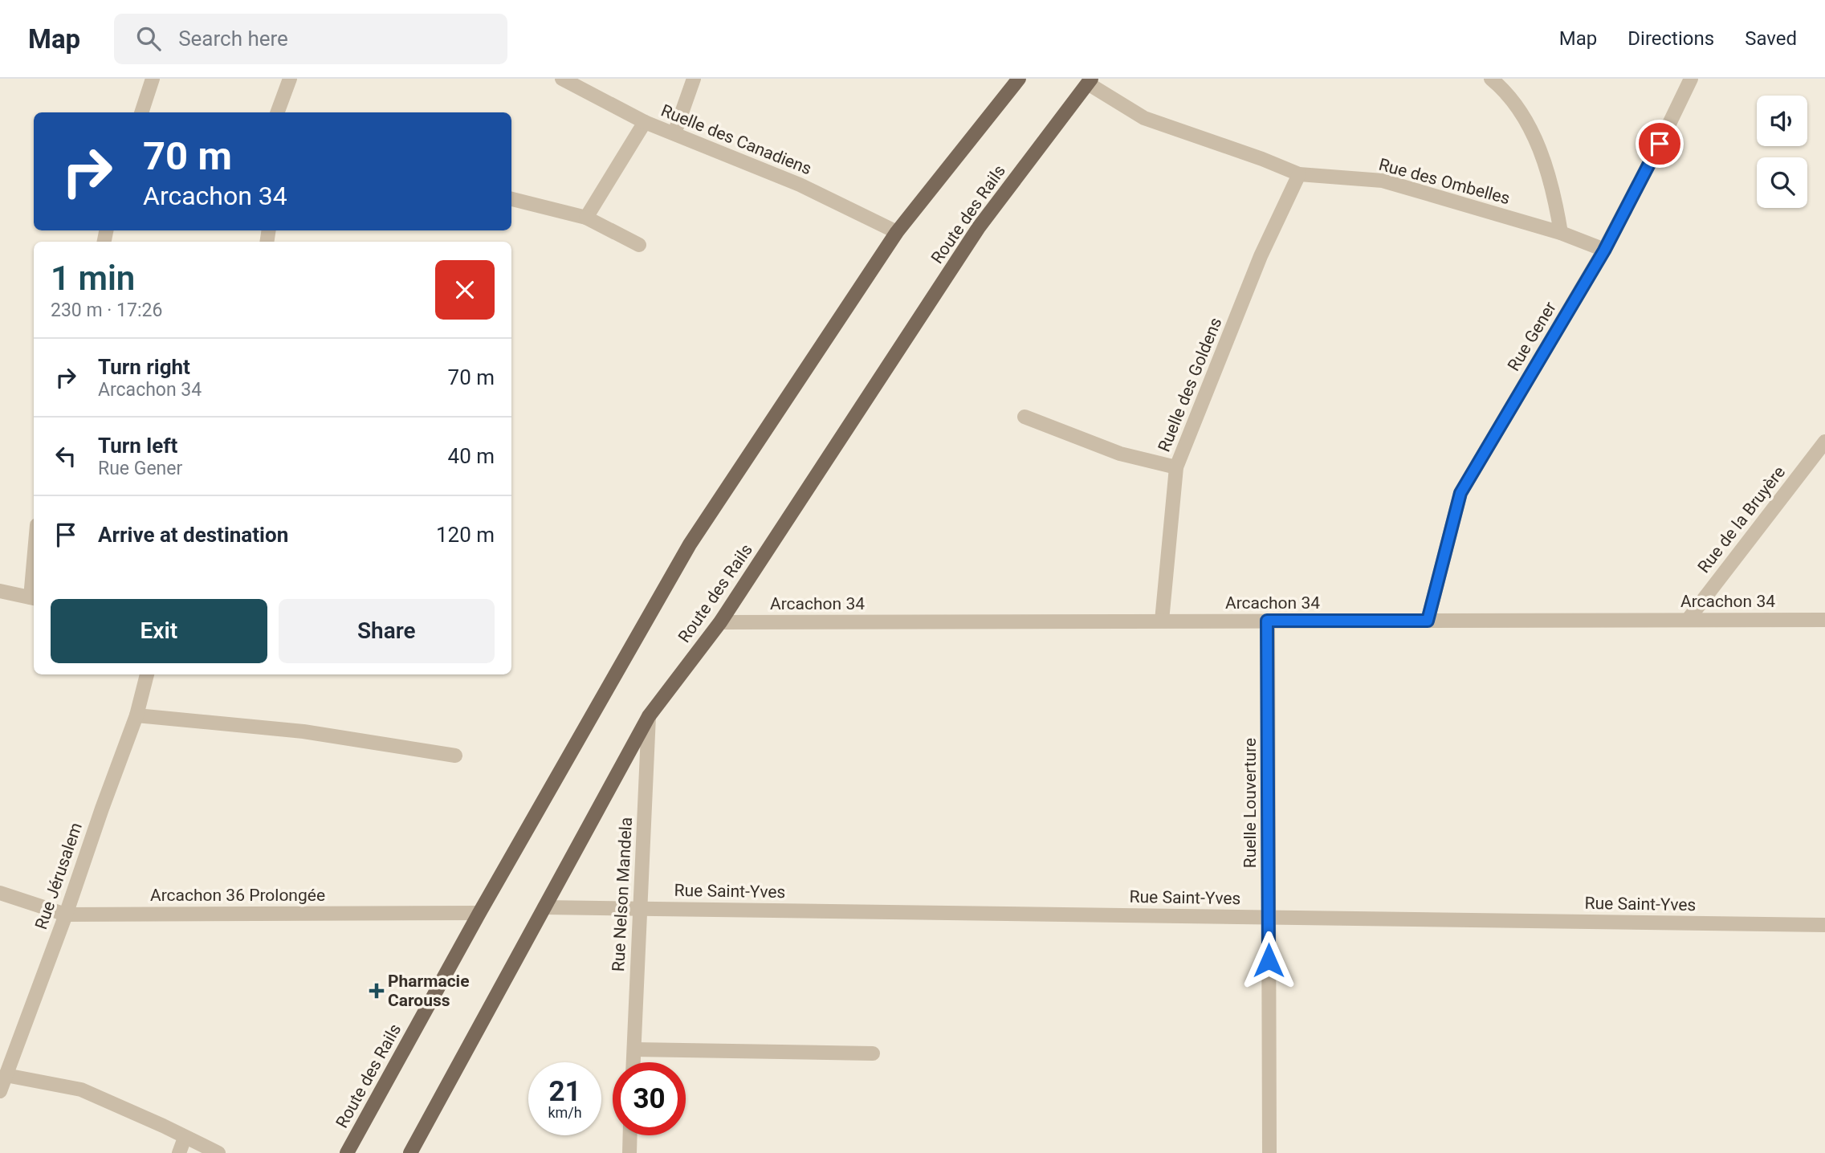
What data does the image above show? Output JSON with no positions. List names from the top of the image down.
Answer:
{
  "streets": {
    "main road": ["Route des Rails"],
    "street": [
      "Ruelle des Canadiens",
      "Rue des Ombelles",
      "Rue Gener",
      "Ruelle des Goldens",
      "Rue de la Bruyère",
      "Arcachon 34",
      "Ruelle Louverture",
      "Rue Jérusalem",
      "Rue Saint-Yves",
      "Rue Nelson Mandela",
      "Arcachon 36 Prolongée"
    ]
  },
  "crossings": [
    ["Ruelle des Canadiens", "Route des Rails"],
    ["Rue des Ombelles", "Route des Rails"],
    ["Rue des Ombelles", "Rue Gener"],
    ["Rue des Ombelles", "Ruelle des Goldens"],
    ["Route des Rails", "Arcachon 34"],
    ["Route des Rails", "Rue Saint-Yves"],
    ["Route des Rails", "Rue Nelson Mandela"],
    ["Route des Rails", "Arcachon 36 Prolongée"],
    ["Rue Gener", "Arcachon 34"],
    ["Ruelle des Goldens", "Arcachon 34"],
    ["Rue de la Bruyère", "Arcachon 34"],
    ["Arcachon 34", "Ruelle Louverture"],
    ["Ruelle Louverture", "Rue Saint-Yves"],
    ["Rue Jérusalem", "Arcachon 36 Prolongée"],
    ["Rue Saint-Yves", "Rue Nelson Mandela"]
  ],
  "places": {
    "health": ["Pharmacie Carouss"]
  },
  "page": {
    "header": "Map",
    "search": "Search here",
    "nav": ["Map", "Directions", "Saved"],
    "turn": ["70 m", "Arcachon 34"],
    "heading": ["1 min", "230 m · 17:26"],
    "list": [
      {
        "name": "Turn right",
        "note": "Arcachon 34",
        "value": "70 m"
      },
      {
        "name": "Turn left",
        "note": "Rue Gener",
        "value": "40 m"
      },
      {
        "name": "Arrive at destination",
        "value": "120 m"
      }
    ],
    "buttons": ["Exit", "Share"],
    "speed": "21 km/h",
    "limit": "30"
  }
}
